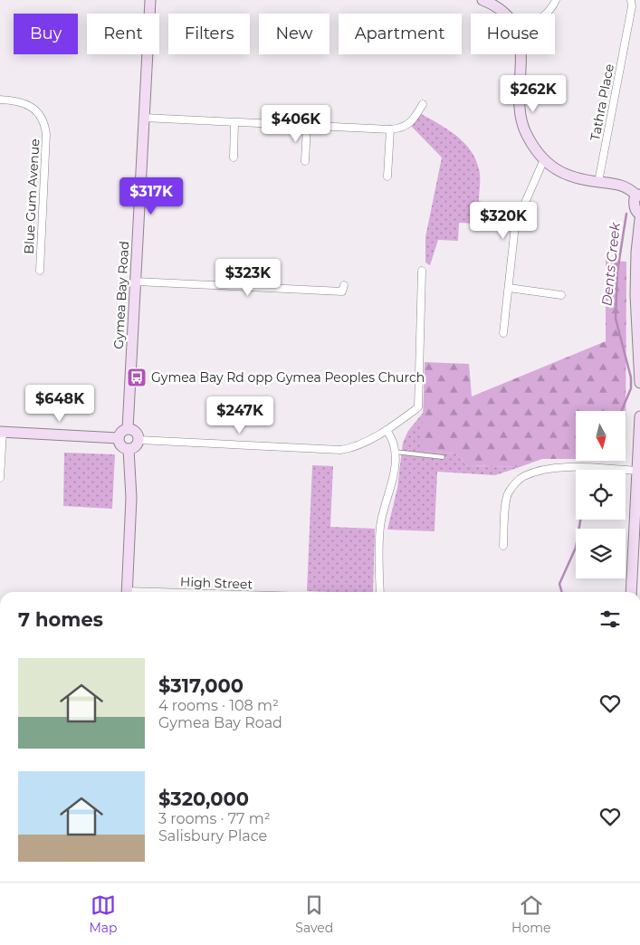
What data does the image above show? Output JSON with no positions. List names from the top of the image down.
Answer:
{
  "streets": {
    "street": ["Tathra Place", "Blue Gum Avenue", "Gymea Bay Road"]
  },
  "water": ["Dents Creek"],
  "places": {
    "bus stop": ["Gymea Bay Rd opp Gymea Peoples Church"]
  },
  "north": "bottom",
  "page": {
    "chip": [
      "Buy",
      "Rent",
      "Filters",
      "New",
      "Apartment",
      "House"
    ],
    "price": [
      "$262K",
      "$406K",
      "$317K",
      "$320K",
      "$323K",
      "$648K",
      "$247K"
    ],
    "heading": "7 homes",
    "list": [
      {
        "name": "$317,000",
        "note": "4 rooms · 108 m² · Gymea Bay Road"
      },
      {
        "name": "$320,000",
        "note": "3 rooms · 77 m² · Salisbury Place"
      }
    ],
    "tabs": ["Map", "Saved", "Home"]
  }
}
